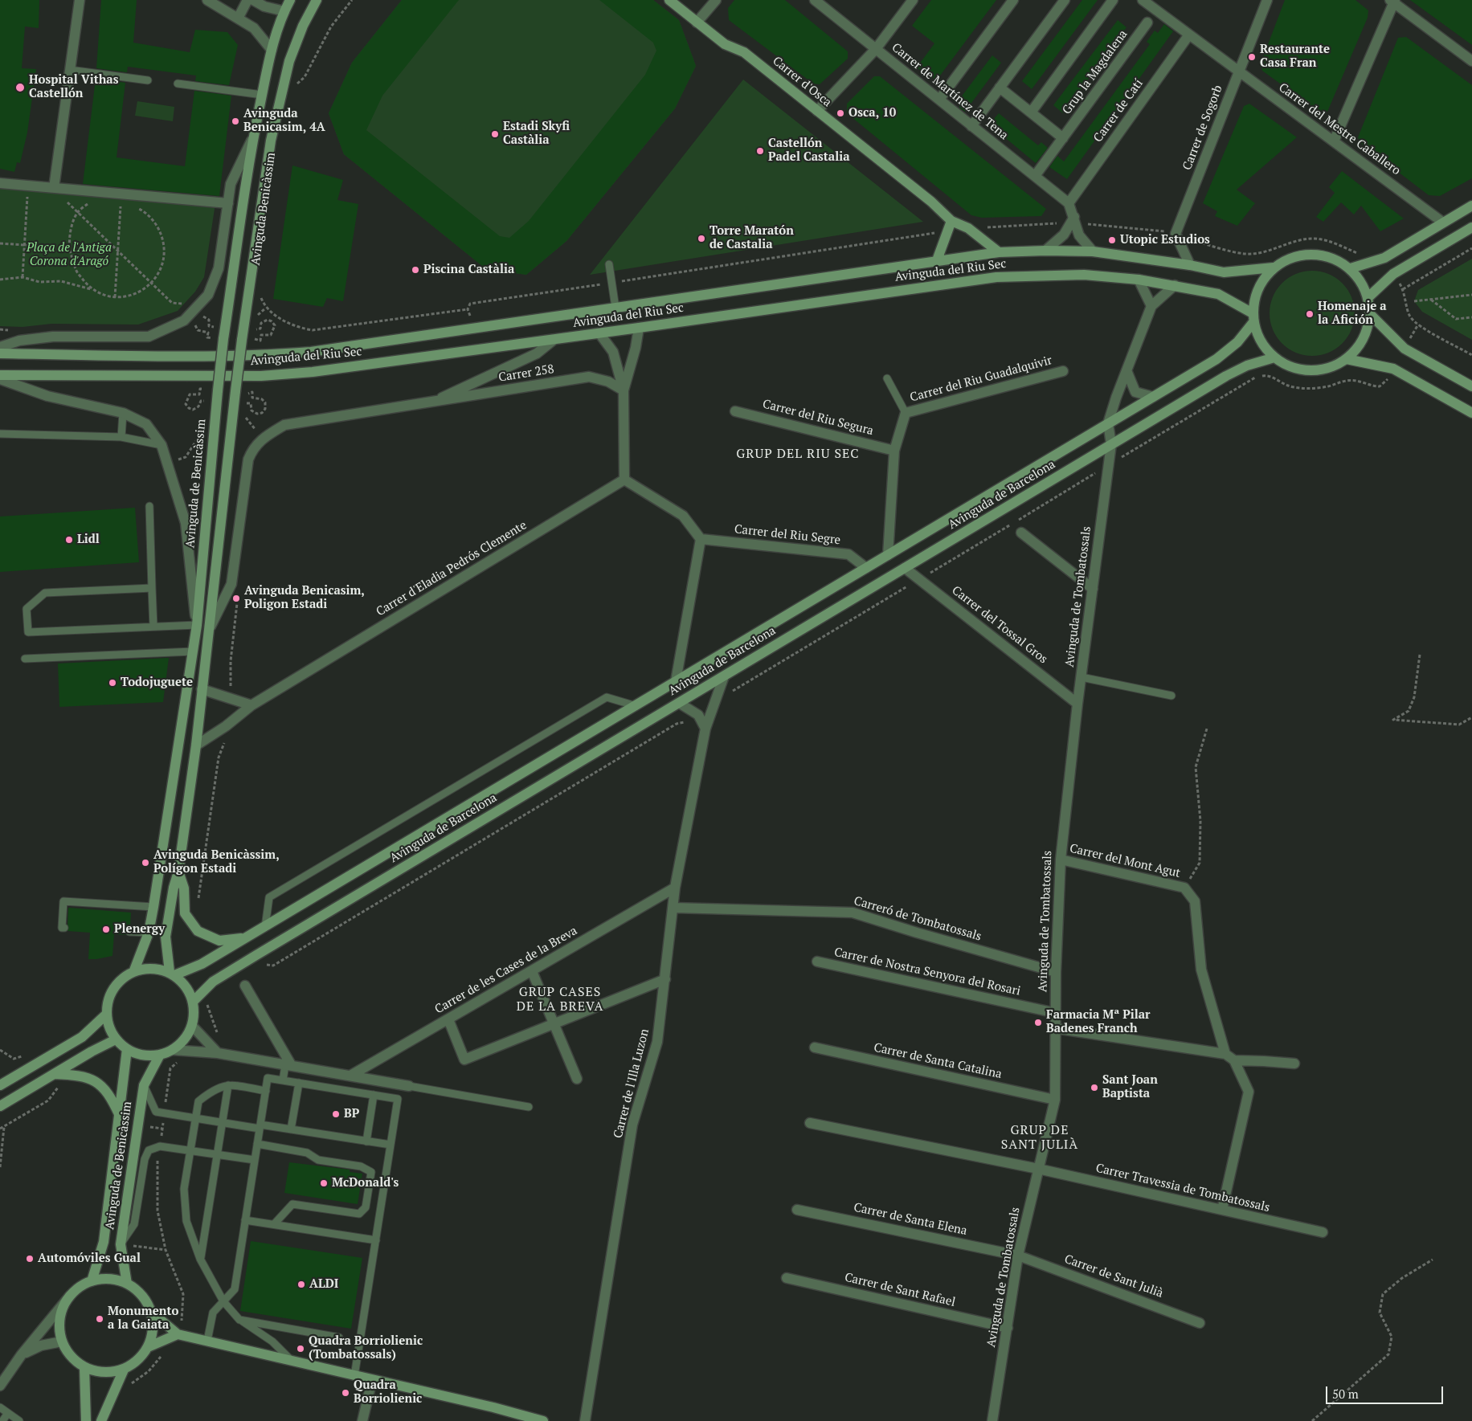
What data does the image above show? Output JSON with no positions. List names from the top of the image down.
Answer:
{
  "streets": {
    "main road": [
      "Carrer d'Osca",
      "Avinguda del Riu Sec",
      "Avinguda de Benicàssim",
      "Avinguda de Barcelona"
    ],
    "street": [
      "Grup la Magdalena",
      "Carrer de Martínez de Tena",
      "Carrer de Catí",
      "Carrer de Sogorb",
      "Carrer del Mestre Caballero",
      "Carrer 258",
      "Carrer del Riu Guadalquivir",
      "Carrer del Riu Segura",
      "Carrer del Riu Segre",
      "Carrer d'Eladia Pedrós Clemente",
      "Avinguda de Tombatossals",
      "Carrer del Tossal Gros",
      "Carrer del Mont Agut",
      "Carreró de Tombatossals",
      "Carrer de les Cases de la Breva",
      "Carrer de Nostra Senyora del Rosari",
      "Carrer de Santa Catalina",
      "Carrer de l'Illa Luzon",
      "Carrer Travessia de Tombatossals",
      "Carrer de Santa Elena",
      "Carrer de Sant Julià",
      "Carrer de Sant Rafael"
    ]
  },
  "crossings": [
    ["Grup la Magdalena", "Carrer de Martínez de Tena"],
    ["Carrer d'Osca", "Avinguda del Riu Sec"],
    ["Carrer de Martínez de Tena", "Carrer de Catí"],
    ["Carrer de Catí", "Carrer del Mestre Caballero"],
    ["Carrer de Sogorb", "Carrer del Mestre Caballero"],
    ["Carrer de Sogorb", "Avinguda del Riu Sec"],
    ["Avinguda del Riu Sec", "Carrer 258"],
    ["Avinguda del Riu Sec", "Avinguda de Barcelona"],
    ["Avinguda de Benicàssim", "Avinguda de Barcelona"],
    ["Avinguda de Barcelona", "Carrer del Riu Segre"],
    ["Avinguda de Barcelona", "Avinguda de Tombatossals"],
    ["Avinguda de Barcelona", "Carrer del Tossal Gros"],
    ["Avinguda de Barcelona", "Carrer de l'Illa Luzon"],
    ["Avinguda de Tombatossals", "Carrer del Tossal Gros"],
    ["Avinguda de Tombatossals", "Carrer del Mont Agut"],
    ["Avinguda de Tombatossals", "Carreró de Tombatossals"],
    ["Avinguda de Tombatossals", "Carrer de Nostra Senyora del Rosari"],
    ["Avinguda de Tombatossals", "Carrer de Santa Catalina"],
    ["Avinguda de Tombatossals", "Carrer Travessia de Tombatossals"],
    ["Avinguda de Tombatossals", "Carrer de Santa Elena"],
    ["Avinguda de Tombatossals", "Carrer de Sant Julià"],
    ["Avinguda de Tombatossals", "Carrer de Sant Rafael"],
    ["Carreró de Tombatossals", "Carrer de l'Illa Luzon"],
    ["Carrer de les Cases de la Breva", "Carrer de l'Illa Luzon"],
    ["Carrer de Santa Elena", "Carrer de Sant Julià"]
  ],
  "districts": ["GRUP DEL RIU SEC", "GRUP CASES DE LA BREVA", "GRUP DE SANT JULIÀ"],
  "parks": ["Plaça de l'Antiga Corona d'Aragó"],
  "places": [
    "Restaurante Casa Fran",
    "Hospital Vithas Castellón",
    "Osca, 10",
    "Avinguda Benicasim, 4A",
    "Estadi Skyfi Castàlia",
    "Castellón Padel Castalia",
    "Torre Maratón de Castalia",
    "Utopic Estudios",
    "Piscina Castàlia",
    "Homenaje a la Afición",
    "Lidl",
    "Avinguda Benicasim, Poligon Estadi",
    "Todojuguete",
    "Avinguda Benicàssim, Polígon Estadi",
    "Plenergy",
    "Farmacia Mª Pilar Badenes Franch",
    "Sant Joan Baptista",
    "BP",
    "McDonald's",
    "Automóviles Gual",
    "ALDI",
    "Monumento a la Gaiata",
    "Quadra Borriolienic (Tombatossals)",
    "Quadra Borriolienic"
  ],
  "scale_bar": "50 m"
}
